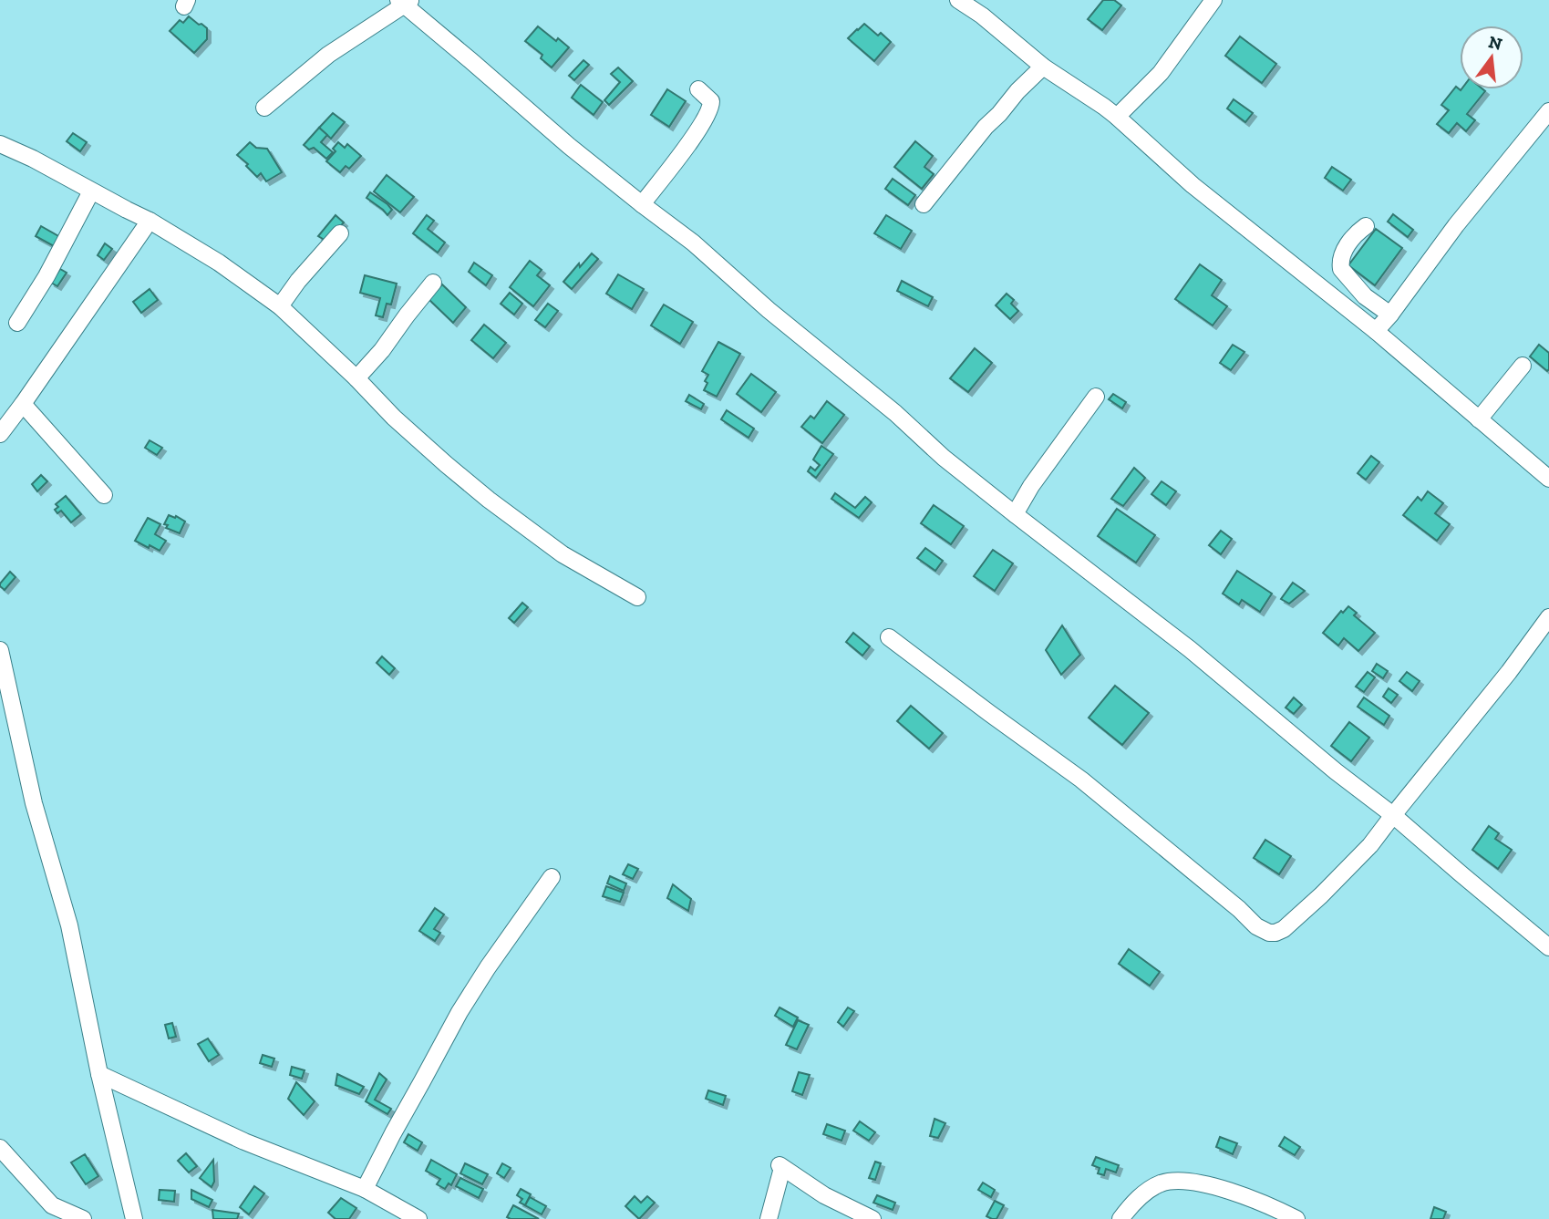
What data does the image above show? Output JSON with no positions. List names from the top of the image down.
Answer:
{
  "north": "top"
}
